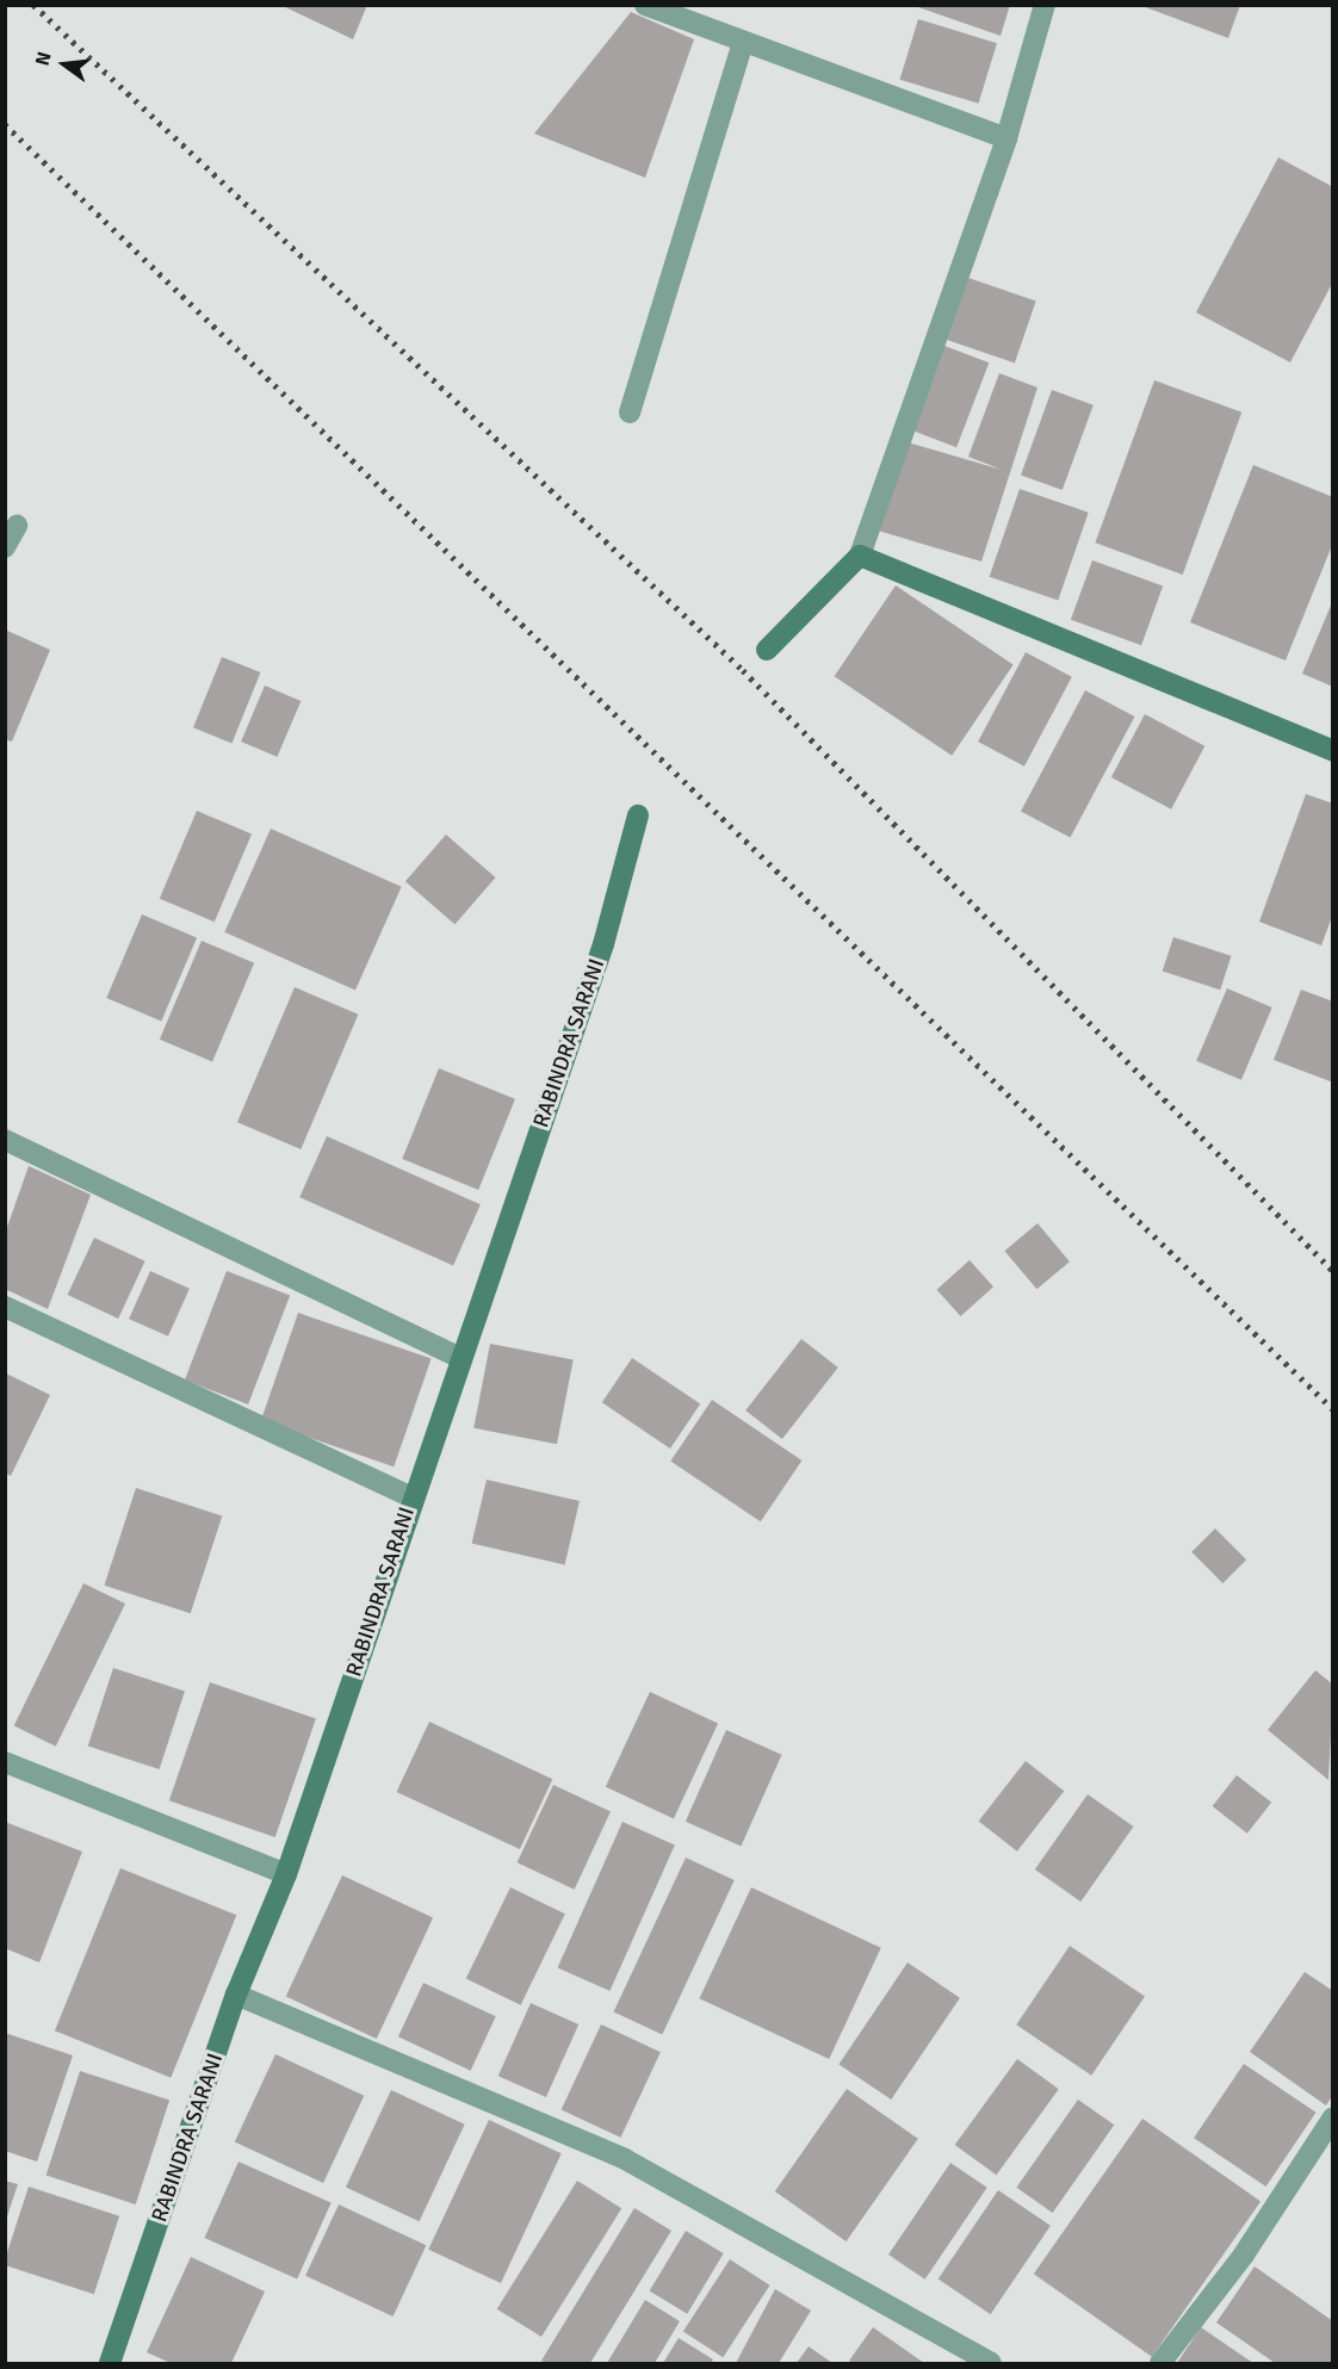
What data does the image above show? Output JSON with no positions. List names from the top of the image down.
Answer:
{
  "streets": {
    "street": ["RABINDRA SARANI"]
  },
  "north": "left"
}
